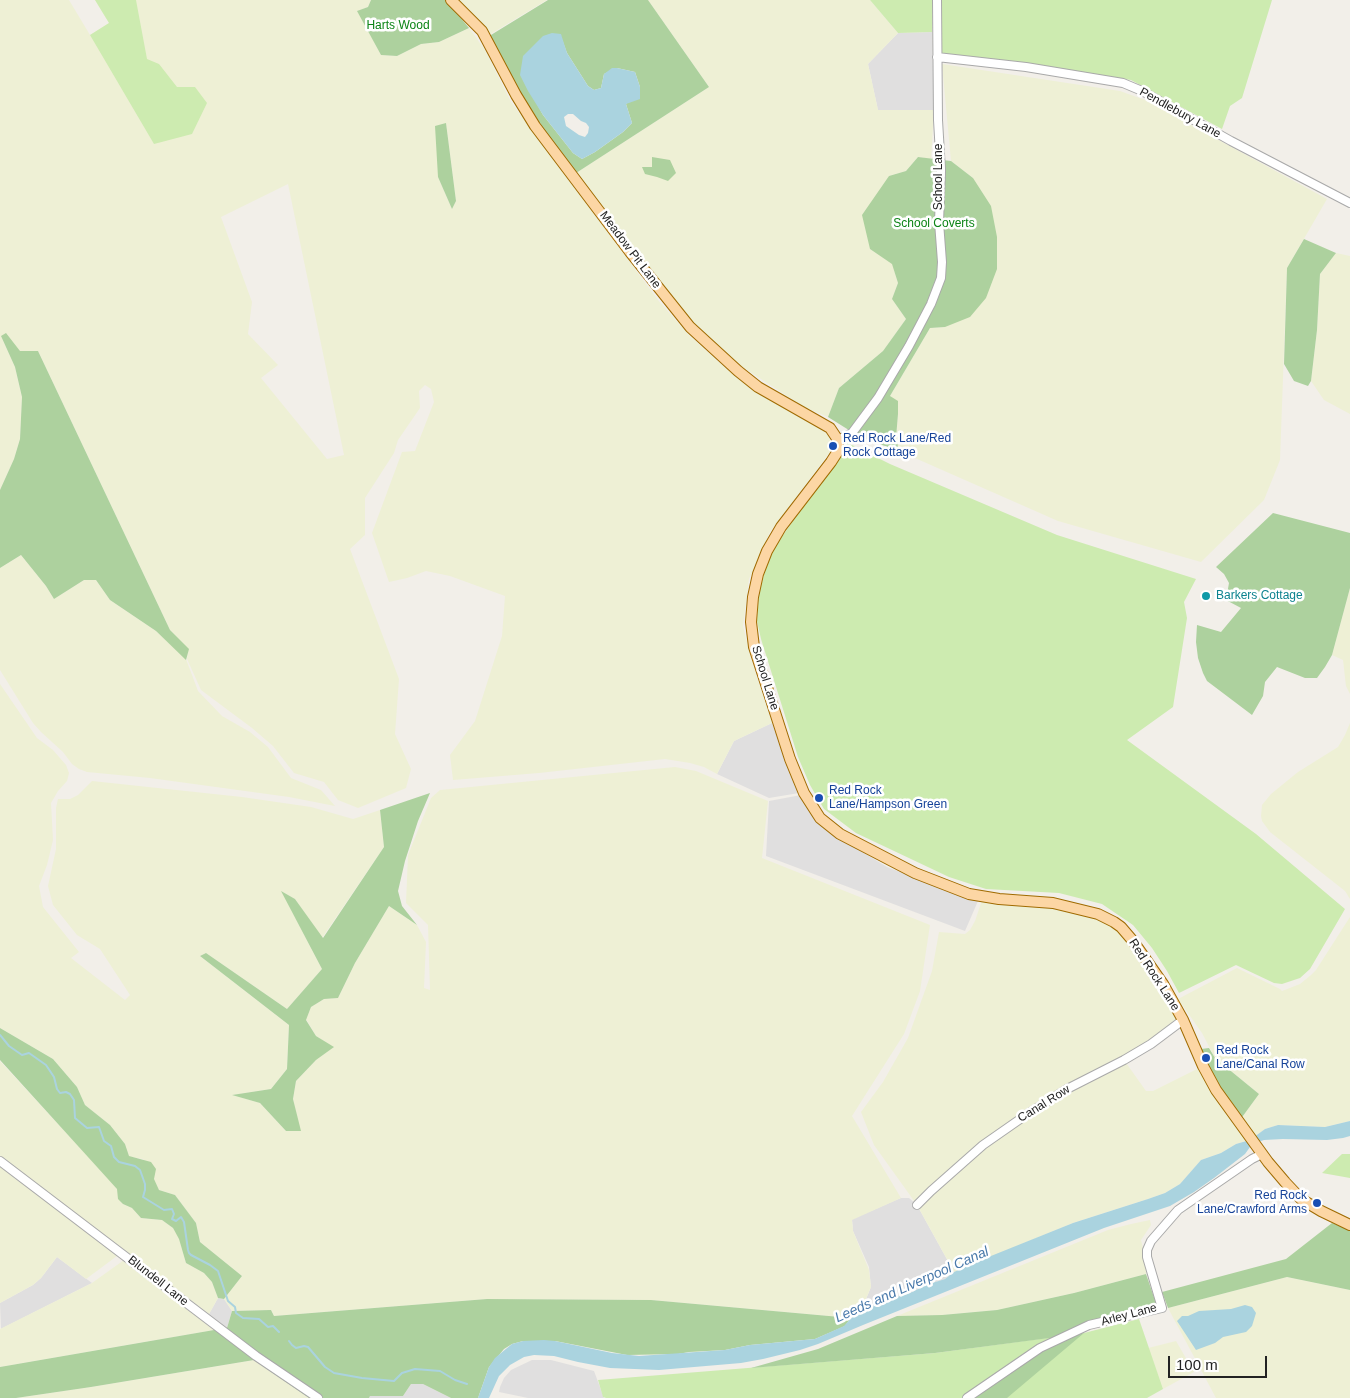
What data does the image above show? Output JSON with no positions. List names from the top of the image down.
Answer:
{
  "streets": {
    "main road": ["School Lane", "Meadow Pit Lane", "Red Rock Lane"],
    "street": [
      "Pendlebury Lane",
      "Canal Row",
      "Blundell Lane",
      "Arley Lane"
    ]
  },
  "crossings": [
    ["Pendlebury Lane", "School Lane"],
    ["School Lane", "Meadow Pit Lane"],
    ["School Lane", "Red Rock Lane"],
    ["Red Rock Lane", "Canal Row"],
    ["Red Rock Lane", "Arley Lane"]
  ],
  "water": ["Leeds and Liverpool Canal"],
  "parks": ["Harts Wood", "School Coverts"],
  "places": [
    "Red Rock Lane/Red Rock Cottage",
    "Barkers Cottage",
    "Red Rock Lane/Hampson Green",
    "Red Rock Lane/Canal Row",
    "Red Rock Lane/Crawford Arms"
  ],
  "scale_bar": "100 m"
}
